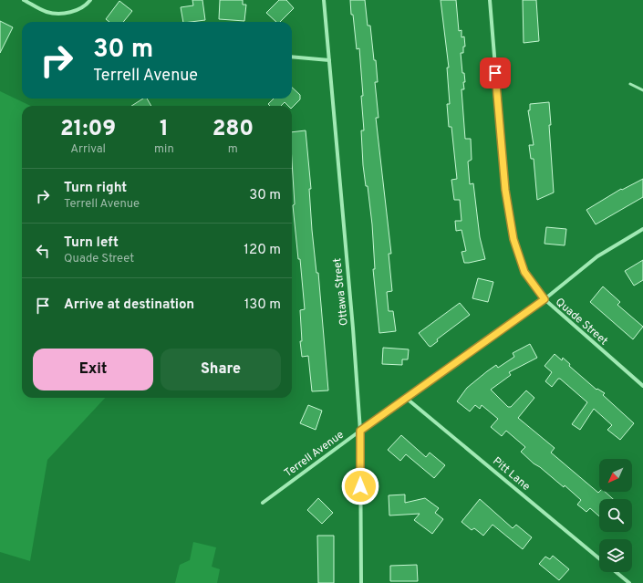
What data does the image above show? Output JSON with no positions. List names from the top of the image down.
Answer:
{
  "streets": {
    "street": [
      "Ottawa Street",
      "Quade Street",
      "Terrell Avenue",
      "Pitt Lane"
    ]
  },
  "crossings": [
    ["Ottawa Street", "Terrell Avenue"],
    ["Quade Street", "Terrell Avenue"],
    ["Terrell Avenue", "Pitt Lane"]
  ],
  "north": "bottom left",
  "page": {
    "turn": ["30 m", "Terrell Avenue"],
    "eta": [
      "21:09",
      "Arrival",
      "1",
      "min",
      "280",
      "m"
    ],
    "list": [
      {
        "name": "Turn right",
        "note": "Terrell Avenue",
        "value": "30 m"
      },
      {
        "name": "Turn left",
        "note": "Quade Street",
        "value": "120 m"
      },
      {
        "name": "Arrive at destination",
        "value": "130 m"
      }
    ],
    "buttons": ["Exit", "Share"]
  }
}
